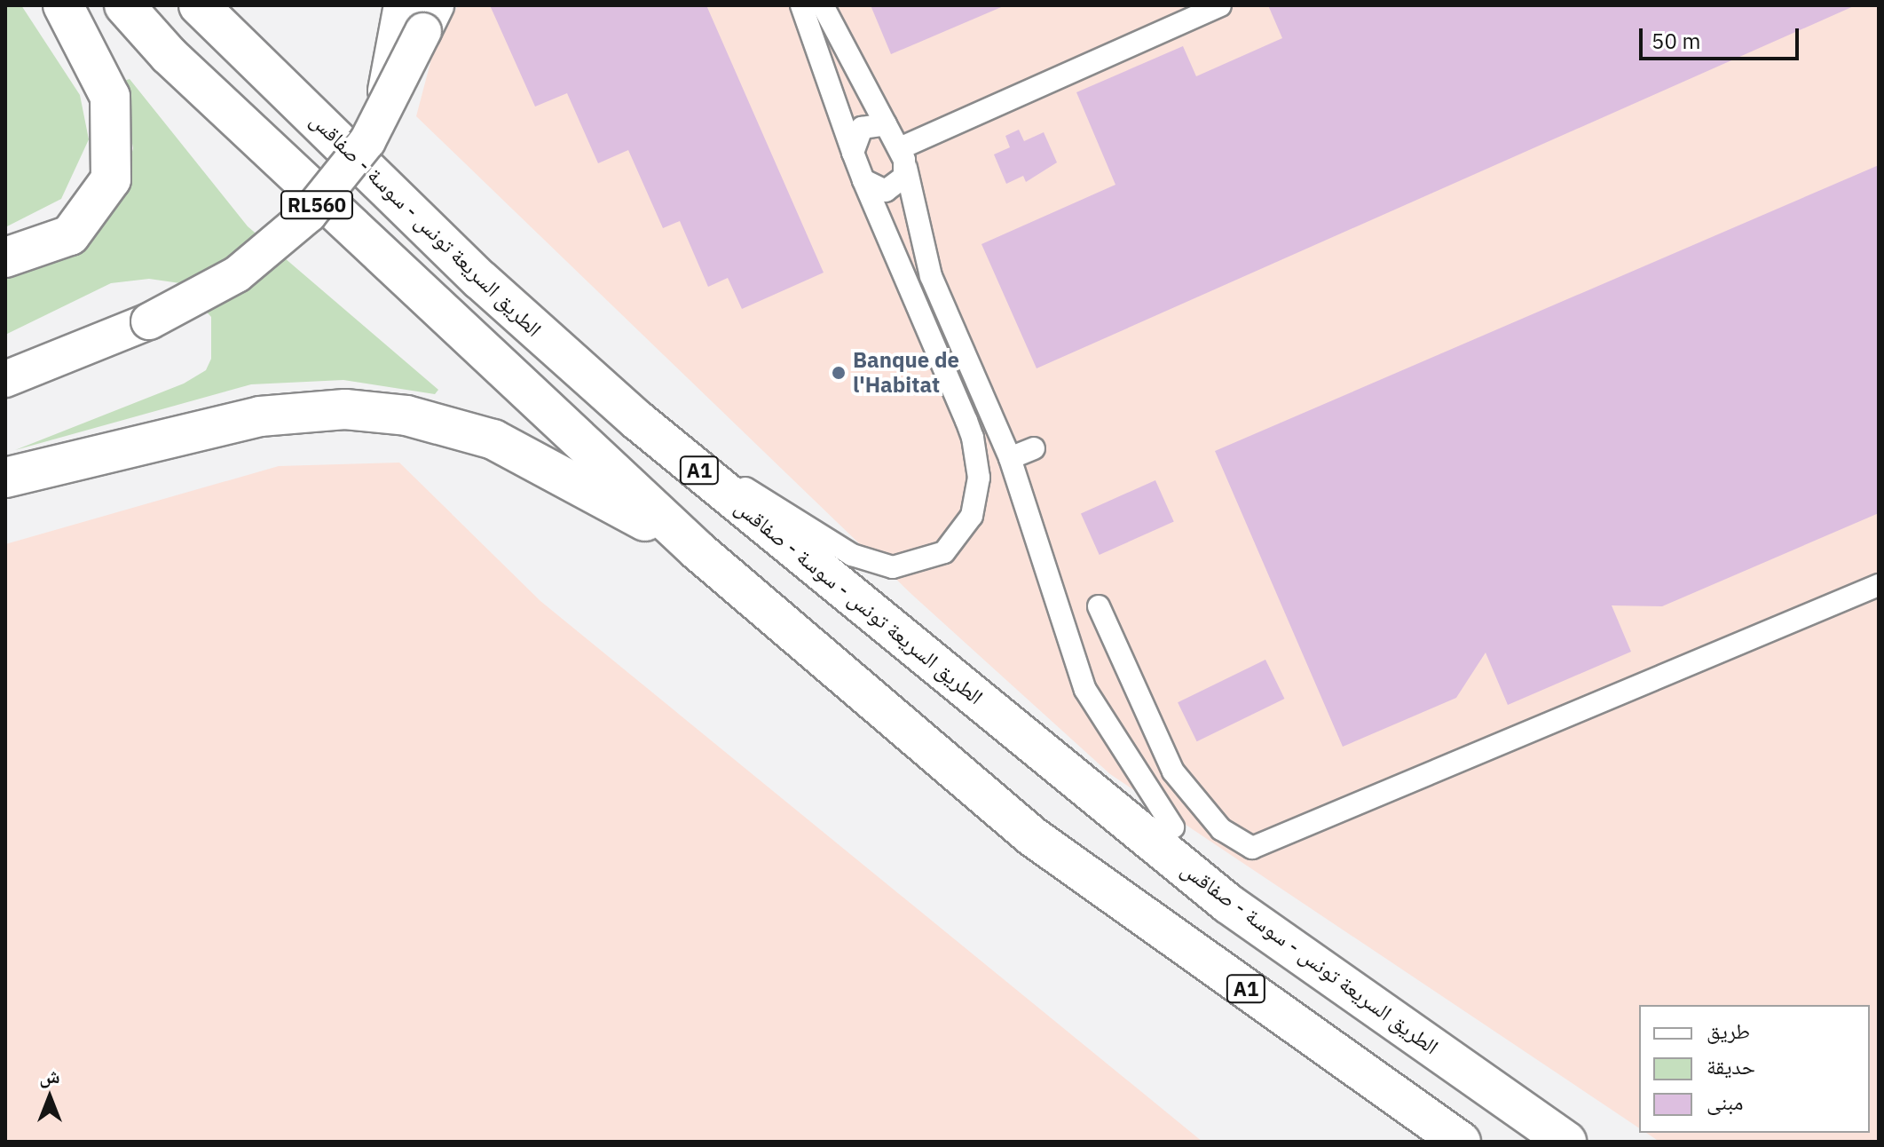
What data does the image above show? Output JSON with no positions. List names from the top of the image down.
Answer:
{
  "streets": {
    "highway": ["RL560", "الطريق السريعة تونس - سوسة - صفاقس", "A1"]
  },
  "places": ["Banque de l'Habitat"],
  "legend": ["طريق", "حديقة", "مبنى"],
  "scale_bar": "50 m",
  "north": "top"
}
